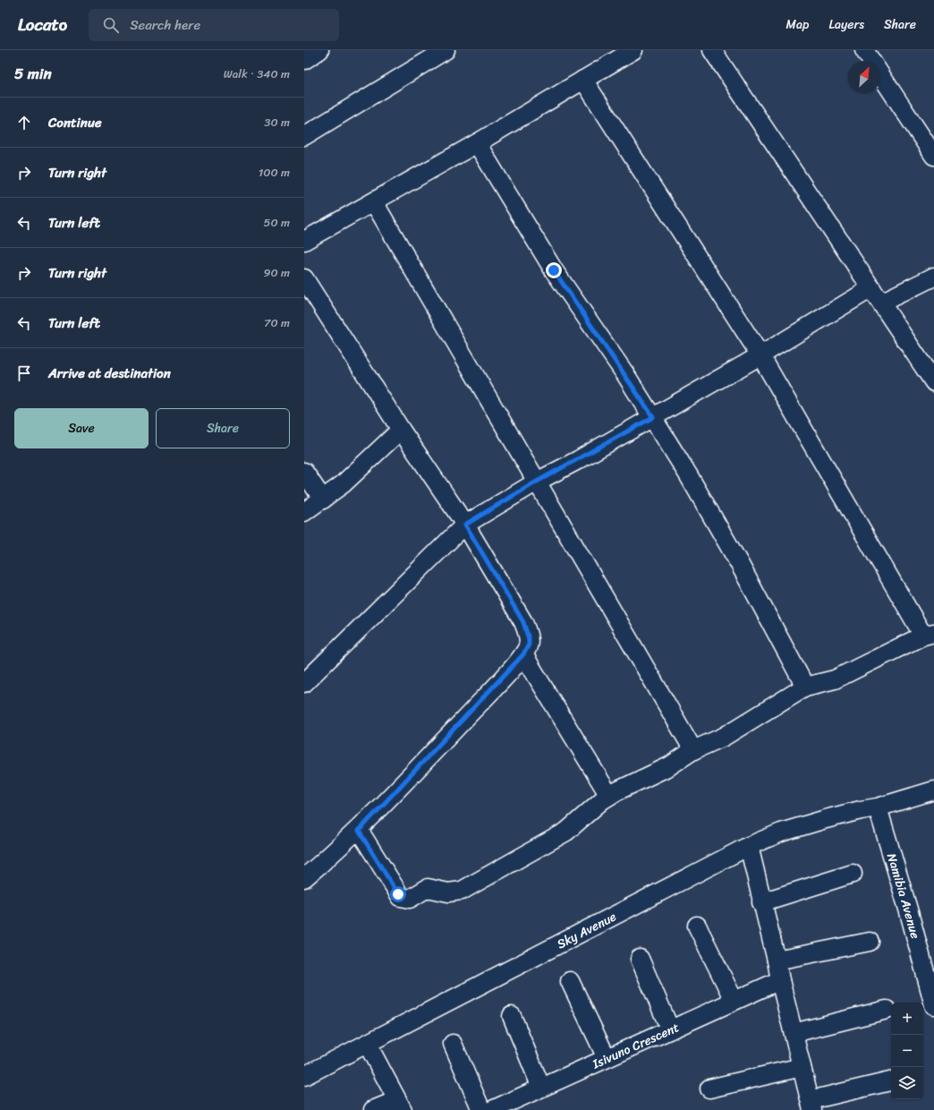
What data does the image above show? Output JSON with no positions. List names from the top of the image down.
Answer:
{
  "streets": {
    "street": ["Namibia Avenue", "Sky Avenue", "Isivuno Crescent"]
  },
  "crossings": [
    ["Namibia Avenue", "Sky Avenue"]
  ],
  "north": "top right",
  "page": {
    "header": "Locato",
    "search": "Search here",
    "nav": ["Map", "Layers", "Share"],
    "heading": ["5 min", "Walk · 340 m"],
    "list": [
      ["Continue", "30 m"],
      ["Turn right", "100 m"],
      ["Turn left", "50 m"],
      ["Turn right", "90 m"],
      ["Turn left", "70 m"],
      "Arrive at destination"
    ],
    "buttons": ["Save", "Share"],
    "map_buttons": ["+", "−"]
  }
}
